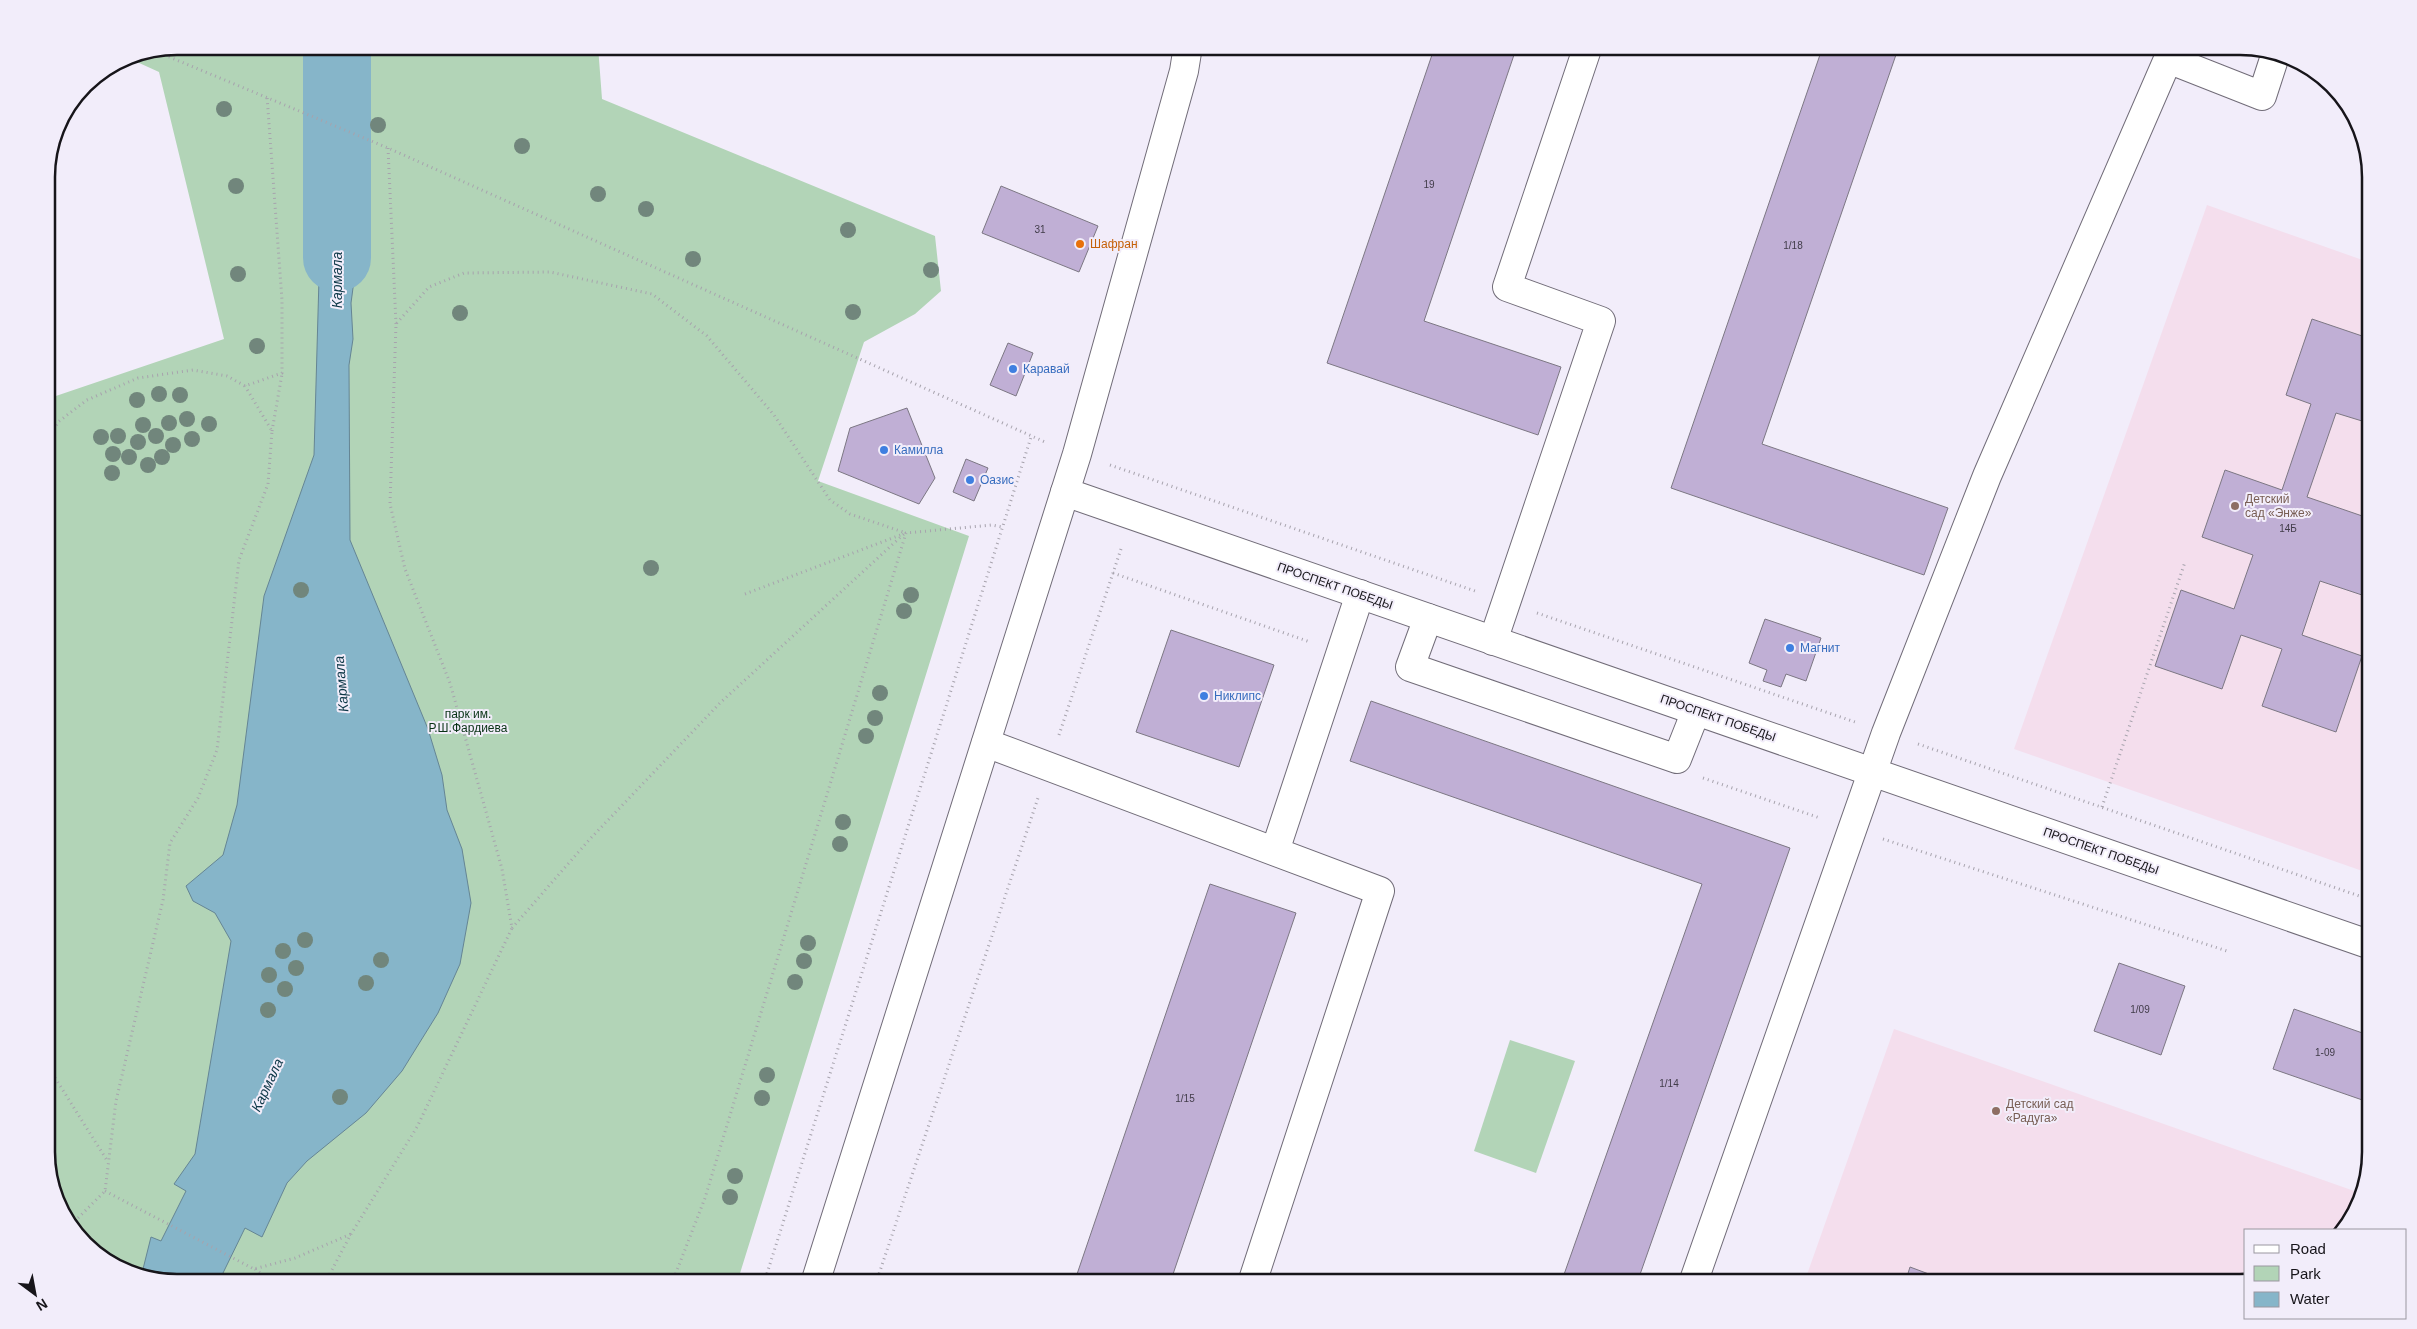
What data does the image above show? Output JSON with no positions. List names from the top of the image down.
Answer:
{
  "streets": {
    "street": ["ПРОСПЕКТ ПОБЕДЫ"]
  },
  "water": ["Кармала"],
  "parks": ["парк им. Р.Ш.Фардиева"],
  "places": [
    "Шафран",
    "Каравай",
    "Камилла",
    "Оазис",
    "Детский сад «Энже»",
    "Магнит",
    "Никлипс",
    "Детский сад «Радуга»"
  ],
  "house_numbers": [
    "19",
    "31",
    "1/18",
    "14Б",
    "1/09",
    "1-09",
    "1/14",
    "1/15"
  ],
  "legend": ["Road", "Park", "Water"],
  "north": "bottom right"
}
